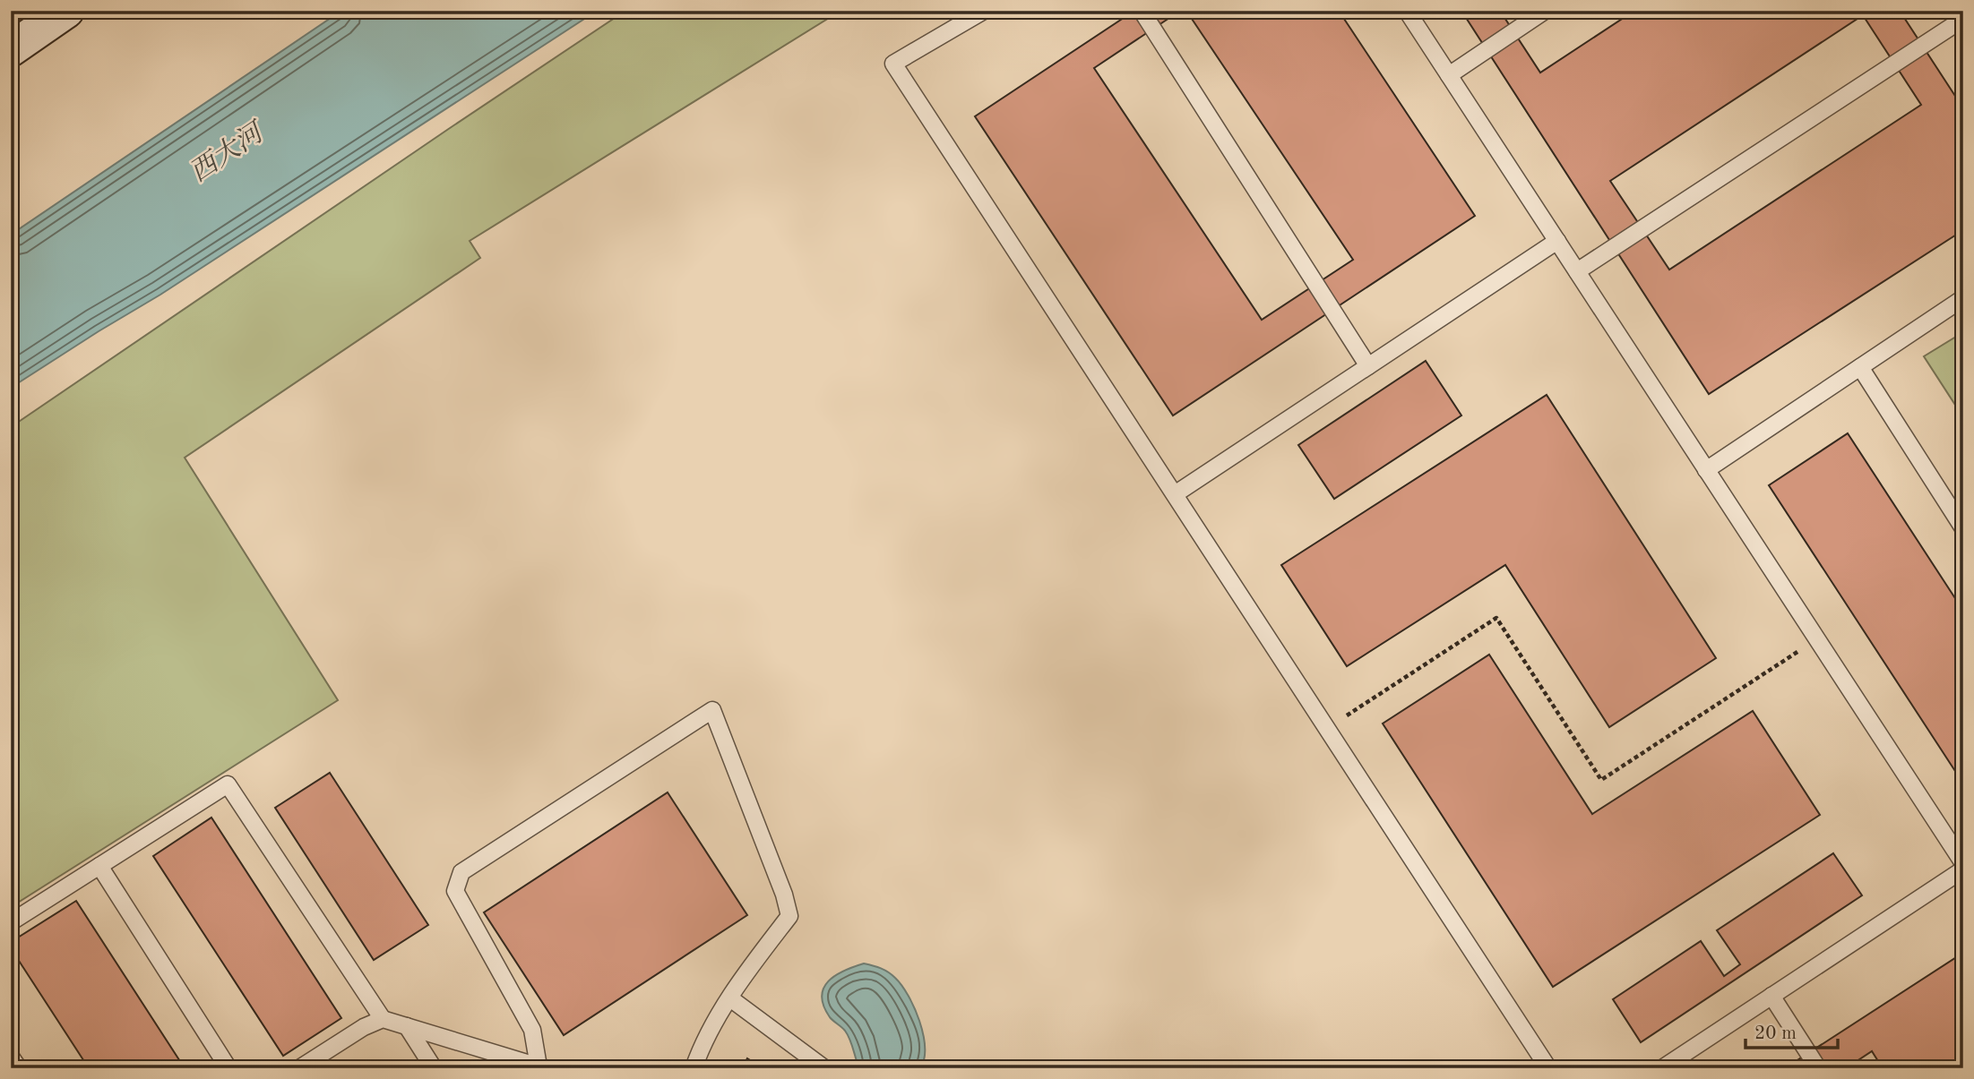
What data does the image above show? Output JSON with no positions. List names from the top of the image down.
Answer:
{
  "water": ["西大河"],
  "scale_bar": "20 m"
}
